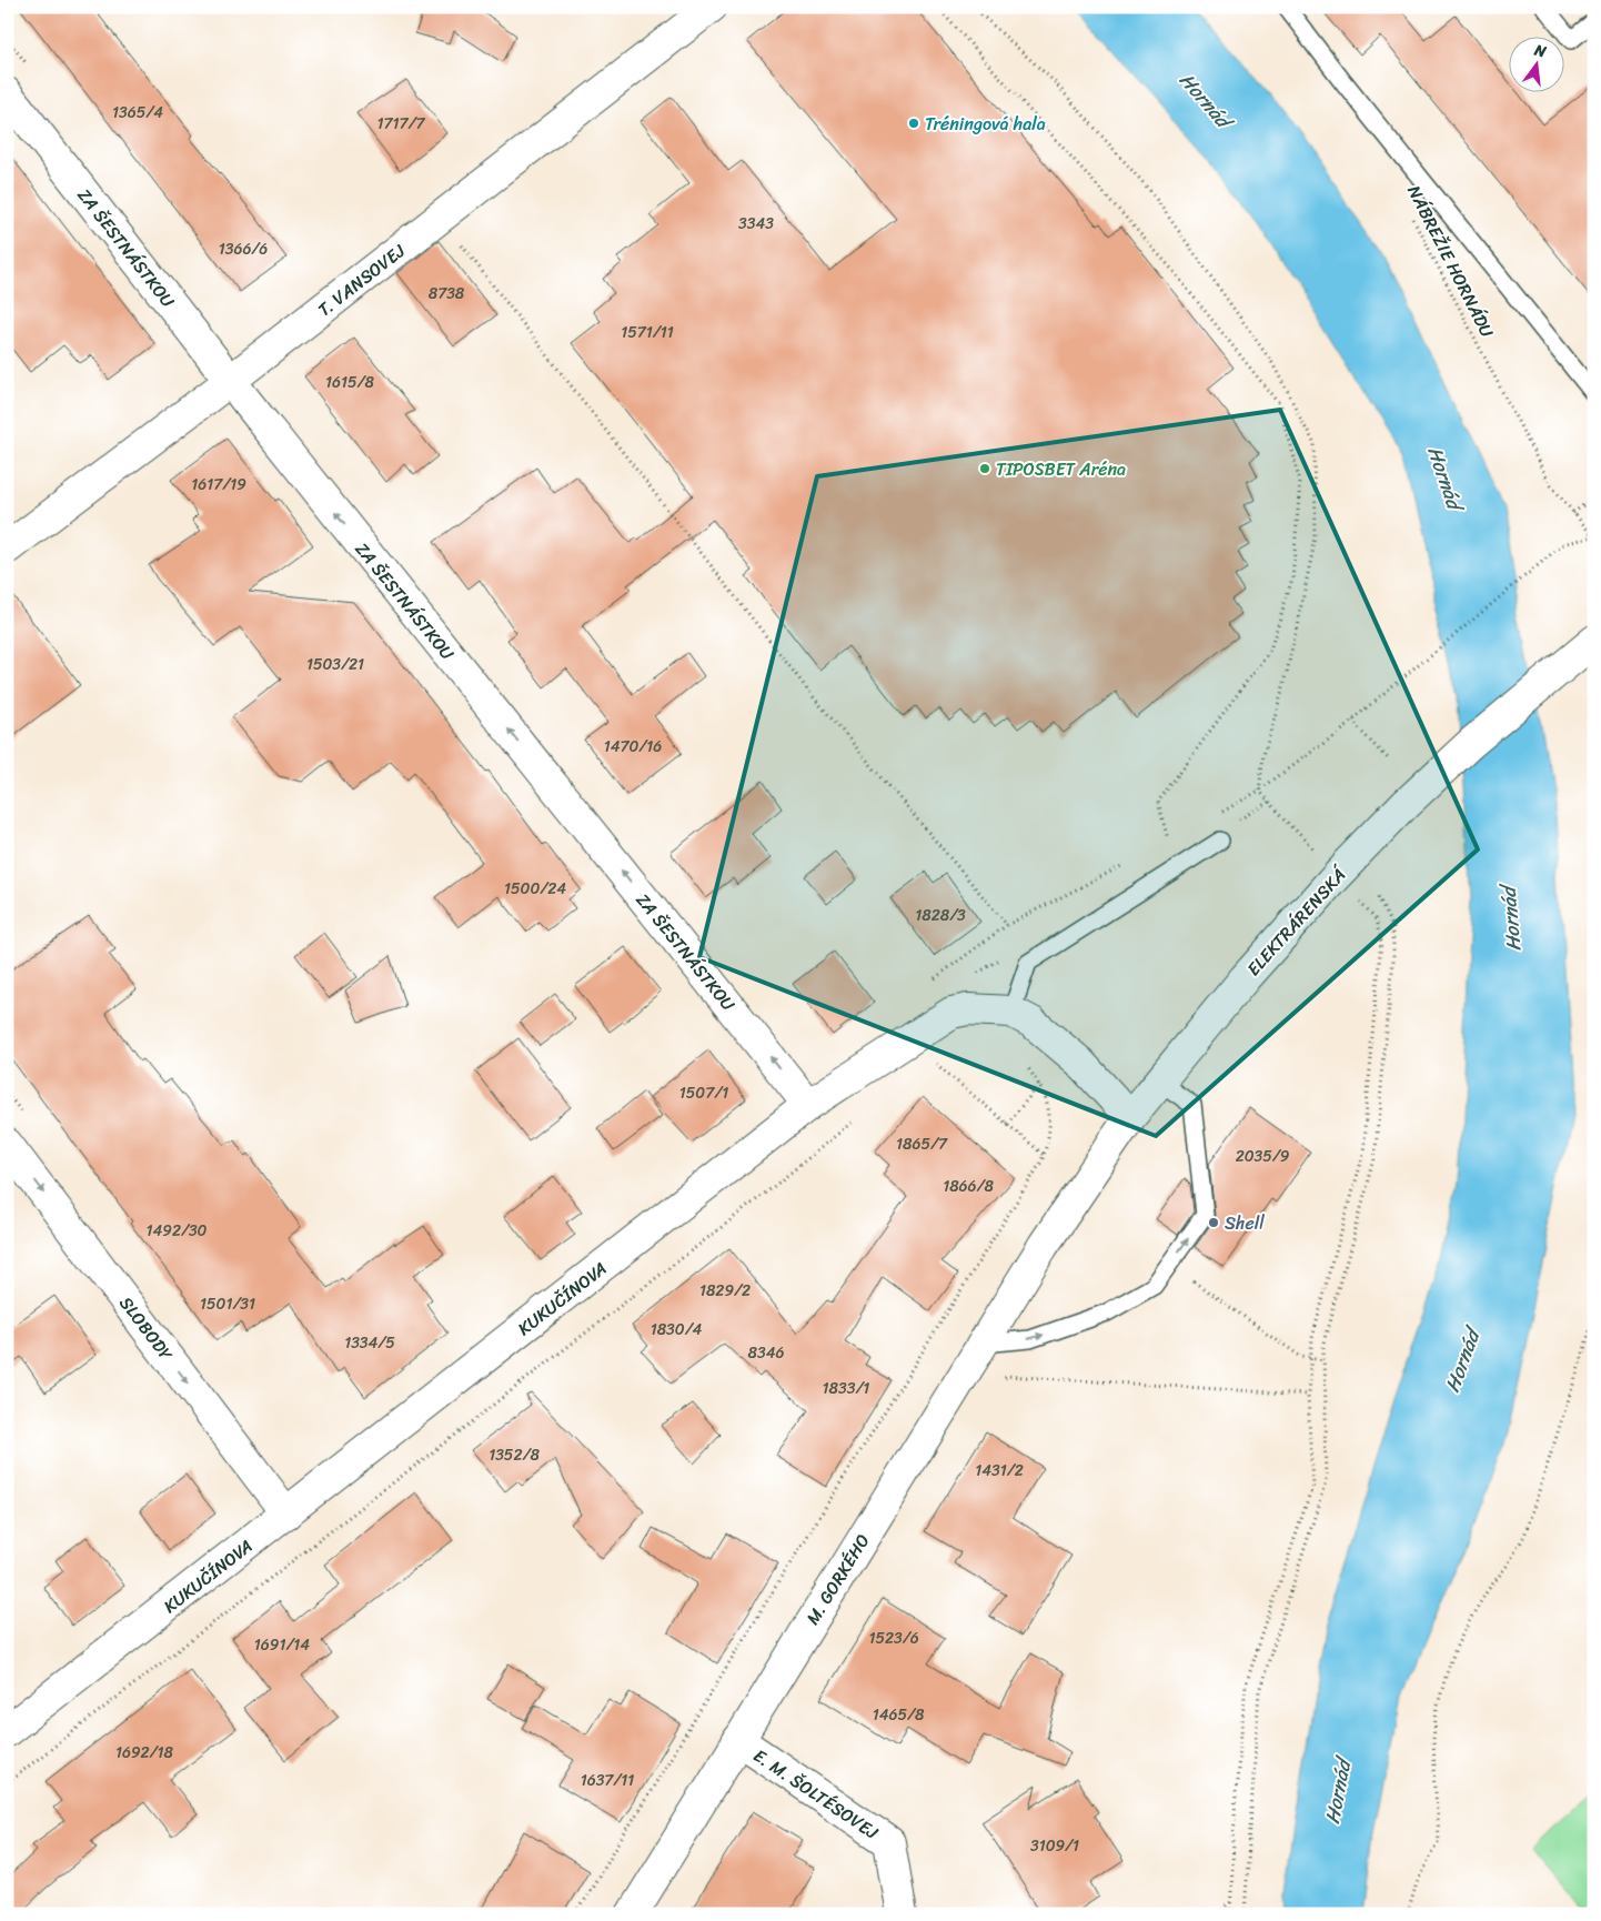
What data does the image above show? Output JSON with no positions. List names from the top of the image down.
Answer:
{
  "streets": {
    "street": [
      "ZA ŠESTNÁSTKOU",
      "T. VANSOVEJ",
      "ELEKTRÁRENSKÁ",
      "KUKUČÍNOVA",
      "SLOBODY",
      "M. GORKÉHO",
      "E. M. ŠOLTÉSOVEJ"
    ],
    "path": ["NÁBREŽIE HORNÁDU"]
  },
  "crossings": [
    ["ZA ŠESTNÁSTKOU", "T. VANSOVEJ"],
    ["ZA ŠESTNÁSTKOU", "KUKUČÍNOVA"],
    ["ELEKTRÁRENSKÁ", "KUKUČÍNOVA"],
    ["ELEKTRÁRENSKÁ", "M. GORKÉHO"],
    ["KUKUČÍNOVA", "SLOBODY"],
    ["M. GORKÉHO", "E. M. ŠOLTÉSOVEJ"]
  ],
  "one_way": ["ZA ŠESTNÁSTKOU", "SLOBODY"],
  "water": ["Hornád"],
  "places": ["Tréningová hala", "TIPOSBET Aréna", "Shell"],
  "house_numbers": [
    "1365/4",
    "1717/7",
    "3343",
    "1366/6",
    "8738",
    "1571/11",
    "1615/8",
    "1617/19",
    "1503/21",
    "1470/16",
    "1500/24",
    "1828/3",
    "1507/1",
    "1865/7",
    "2035/9",
    "1866/8",
    "1492/30",
    "1829/2",
    "1501/31",
    "1830/4",
    "1334/5",
    "8346",
    "1833/1",
    "1352/8",
    "1431/2",
    "1523/6",
    "1691/14",
    "1465/8",
    "1692/18",
    "1637/11",
    "3109/1"
  ],
  "north": "top"
}
